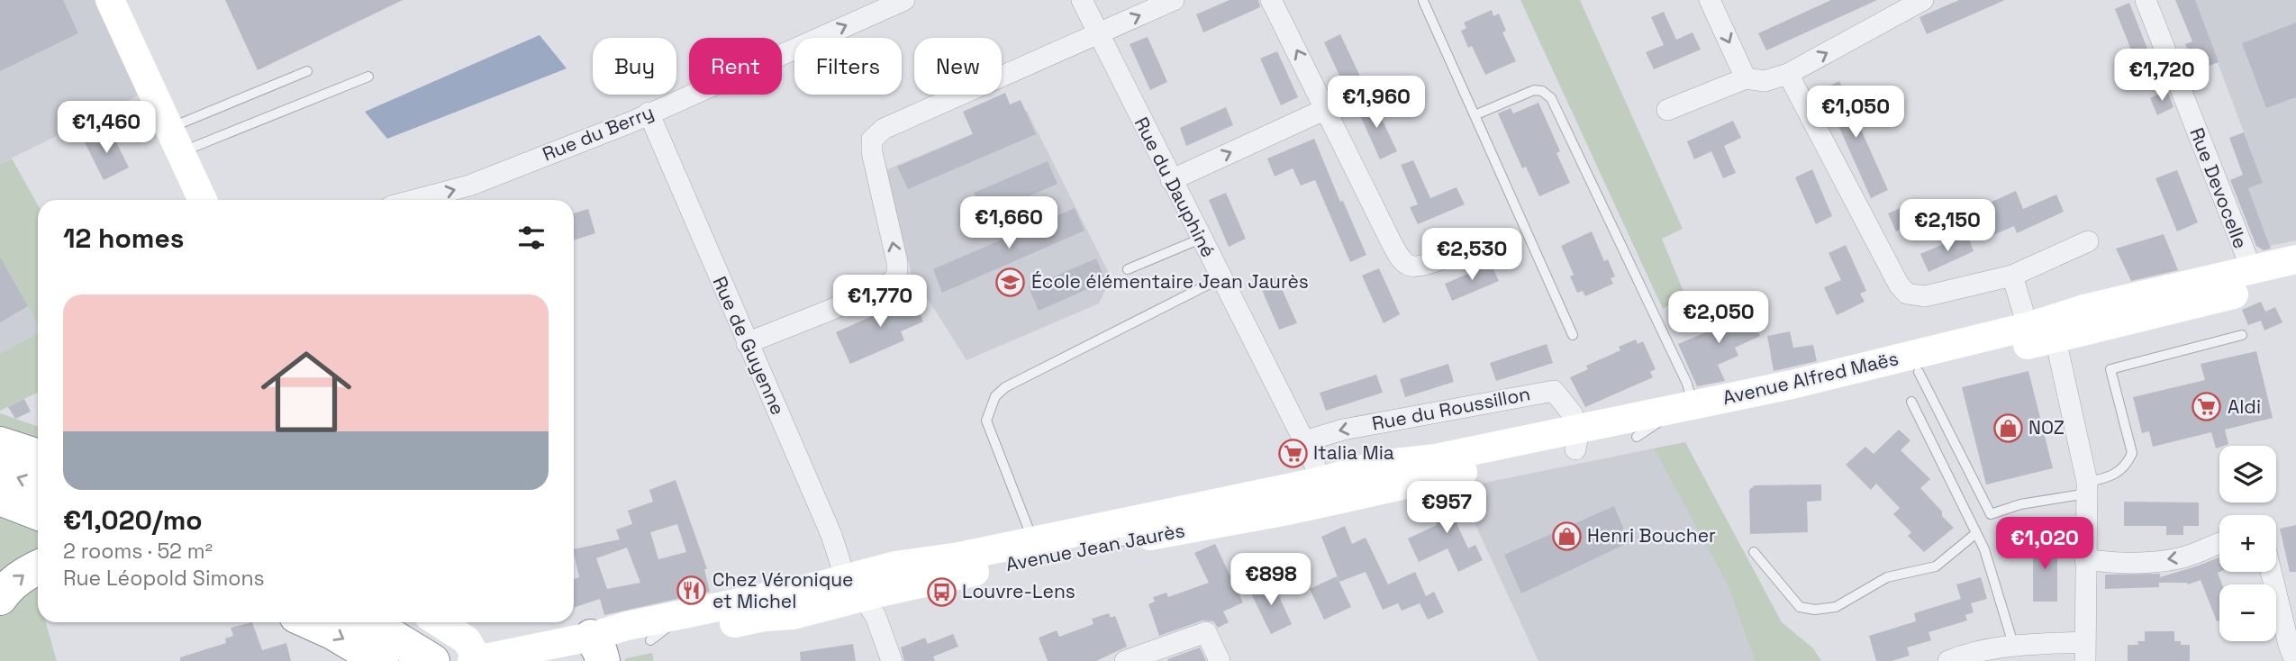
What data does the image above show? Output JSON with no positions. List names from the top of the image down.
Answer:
{
  "streets": {
    "main road": ["Avenue Alfred Maës", "Avenue Jean Jaurès"],
    "street": [
      "Rue du Berry",
      "Rue du Dauphiné",
      "Rue Devocelle",
      "Rue de Guyenne",
      "Rue du Roussillon"
    ]
  },
  "crossings": [
    ["Rue du Berry", "Rue de Guyenne"],
    ["Rue du Dauphiné", "Avenue Alfred Maës"],
    ["Rue du Dauphiné", "Rue du Roussillon"],
    ["Rue du Dauphiné", "Avenue Jean Jaurès"],
    ["Rue Devocelle", "Avenue Alfred Maës"],
    ["Rue de Guyenne", "Avenue Jean Jaurès"],
    ["Avenue Alfred Maës", "Rue du Roussillon"],
    ["Avenue Alfred Maës", "Avenue Jean Jaurès"],
    ["Rue du Roussillon", "Avenue Jean Jaurès"]
  ],
  "one_way": ["Rue du Berry", "Rue du Roussillon"],
  "places": {
    "school or university": ["École élémentaire Jean Jaurès"],
    "supermarket": ["Aldi", "Italia Mia"],
    "shop": ["NOZ", "Henri Boucher"],
    "restaurant": ["Chez Véronique et Michel"],
    "bus stop": ["Louvre-Lens"]
  },
  "page": {
    "chip": [
      "Buy",
      "Rent",
      "Filters",
      "New"
    ],
    "price": [
      "€1,720",
      "€1,960",
      "€1,050",
      "€1,460",
      "€1,660",
      "€2,150",
      "€2,530",
      "€1,770",
      "€2,050",
      "€957",
      "€1,020",
      "€898"
    ],
    "heading": "12 homes",
    "list": [
      {
        "name": "€1,020/mo",
        "note": "2 rooms · 52 m² · Rue Léopold Simons"
      }
    ],
    "map_buttons": ["+", "−"]
  }
}
